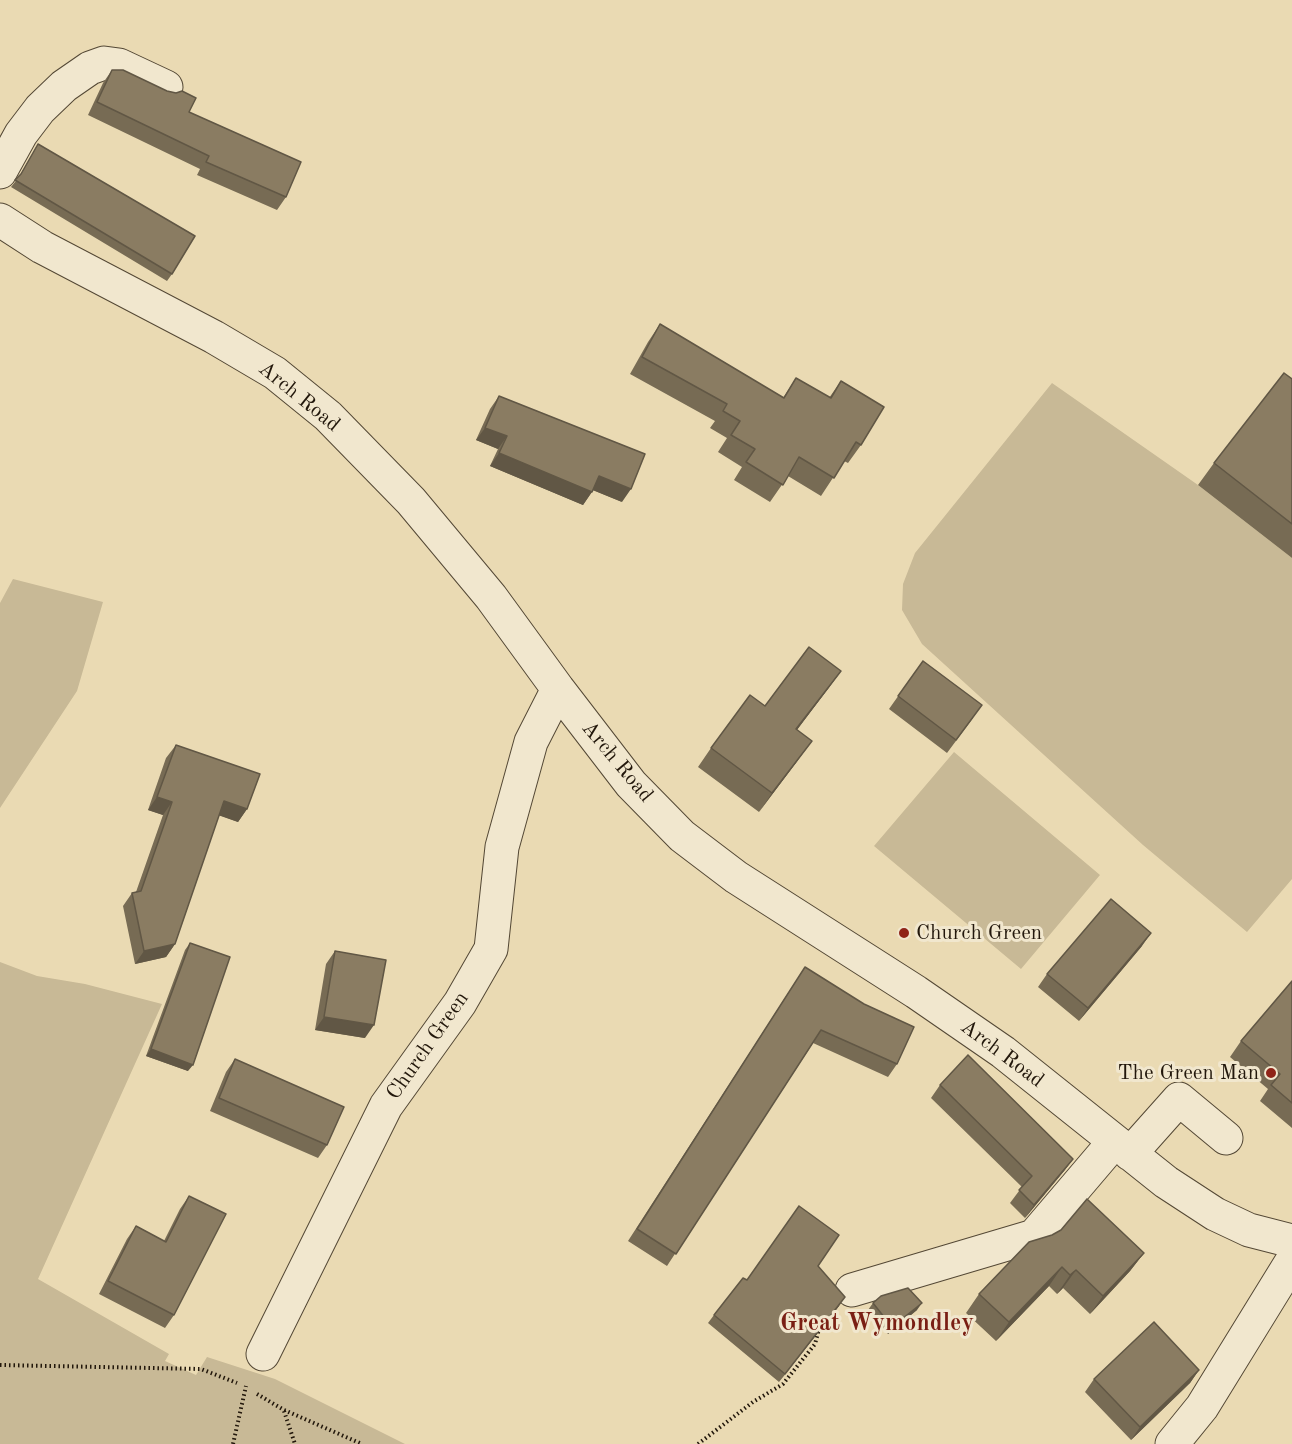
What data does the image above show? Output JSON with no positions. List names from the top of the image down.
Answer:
{
  "streets": {
    "street": ["Arch Road", "Church Green"]
  },
  "crossings": [
    ["Arch Road", "Church Green"]
  ],
  "districts": ["Great Wymondley"],
  "places": ["Church Green", "The Green Man"]
}
